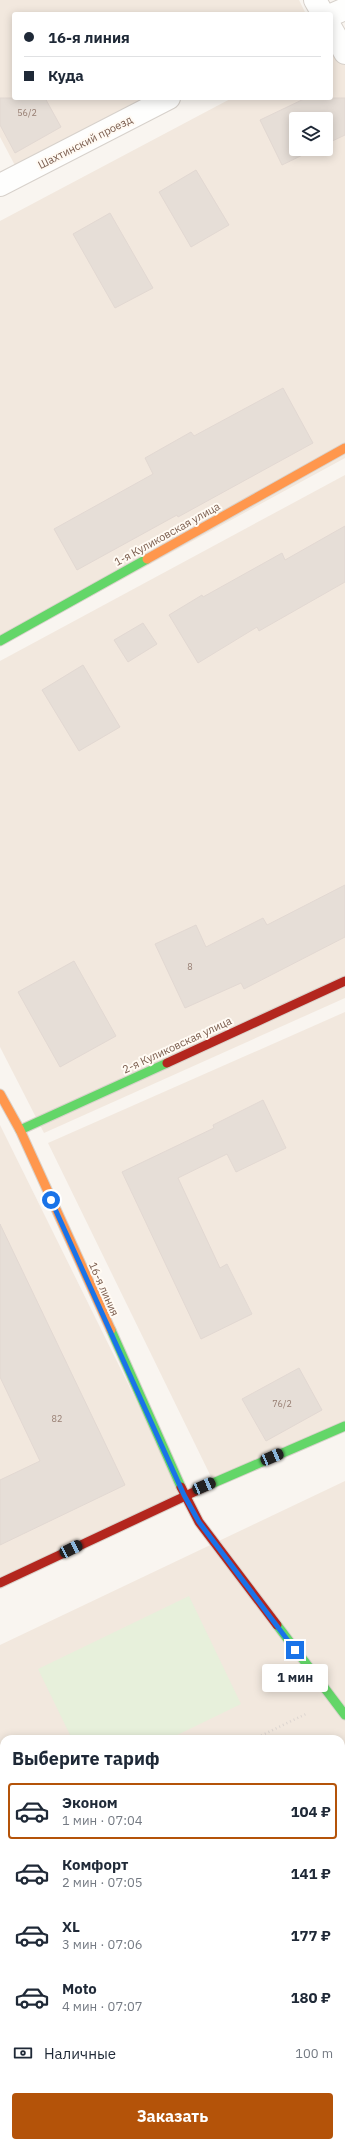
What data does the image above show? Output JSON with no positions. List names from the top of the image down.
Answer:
{
  "streets": {
    "street": [
      "Шахтинский проезд",
      "1-я Куликовская улица",
      "2-я Куликовская улица",
      "16-я линия"
    ]
  },
  "crossings": [
    ["2-я Куликовская улица", "16-я линия"]
  ],
  "house_numbers": [
    "56/2",
    "8",
    "76/2",
    "82"
  ],
  "page": {
    "banner": ["16-я линия", "Куда"],
    "bubble": "1 мин",
    "heading": "Выберите тариф",
    "list": [
      {
        "name": "Эконом",
        "note": "1 мин · 07:04",
        "value": "104 ₽"
      },
      {
        "name": "Комфорт",
        "note": "2 мин · 07:05",
        "value": "141 ₽"
      },
      {
        "name": "XL",
        "note": "3 мин · 07:06",
        "value": "177 ₽"
      },
      {
        "name": "Moto",
        "note": "4 мин · 07:07",
        "value": "180 ₽"
      }
    ],
    "pay": ["Наличные", "100 m"],
    "buttons": "Заказать"
  }
}
